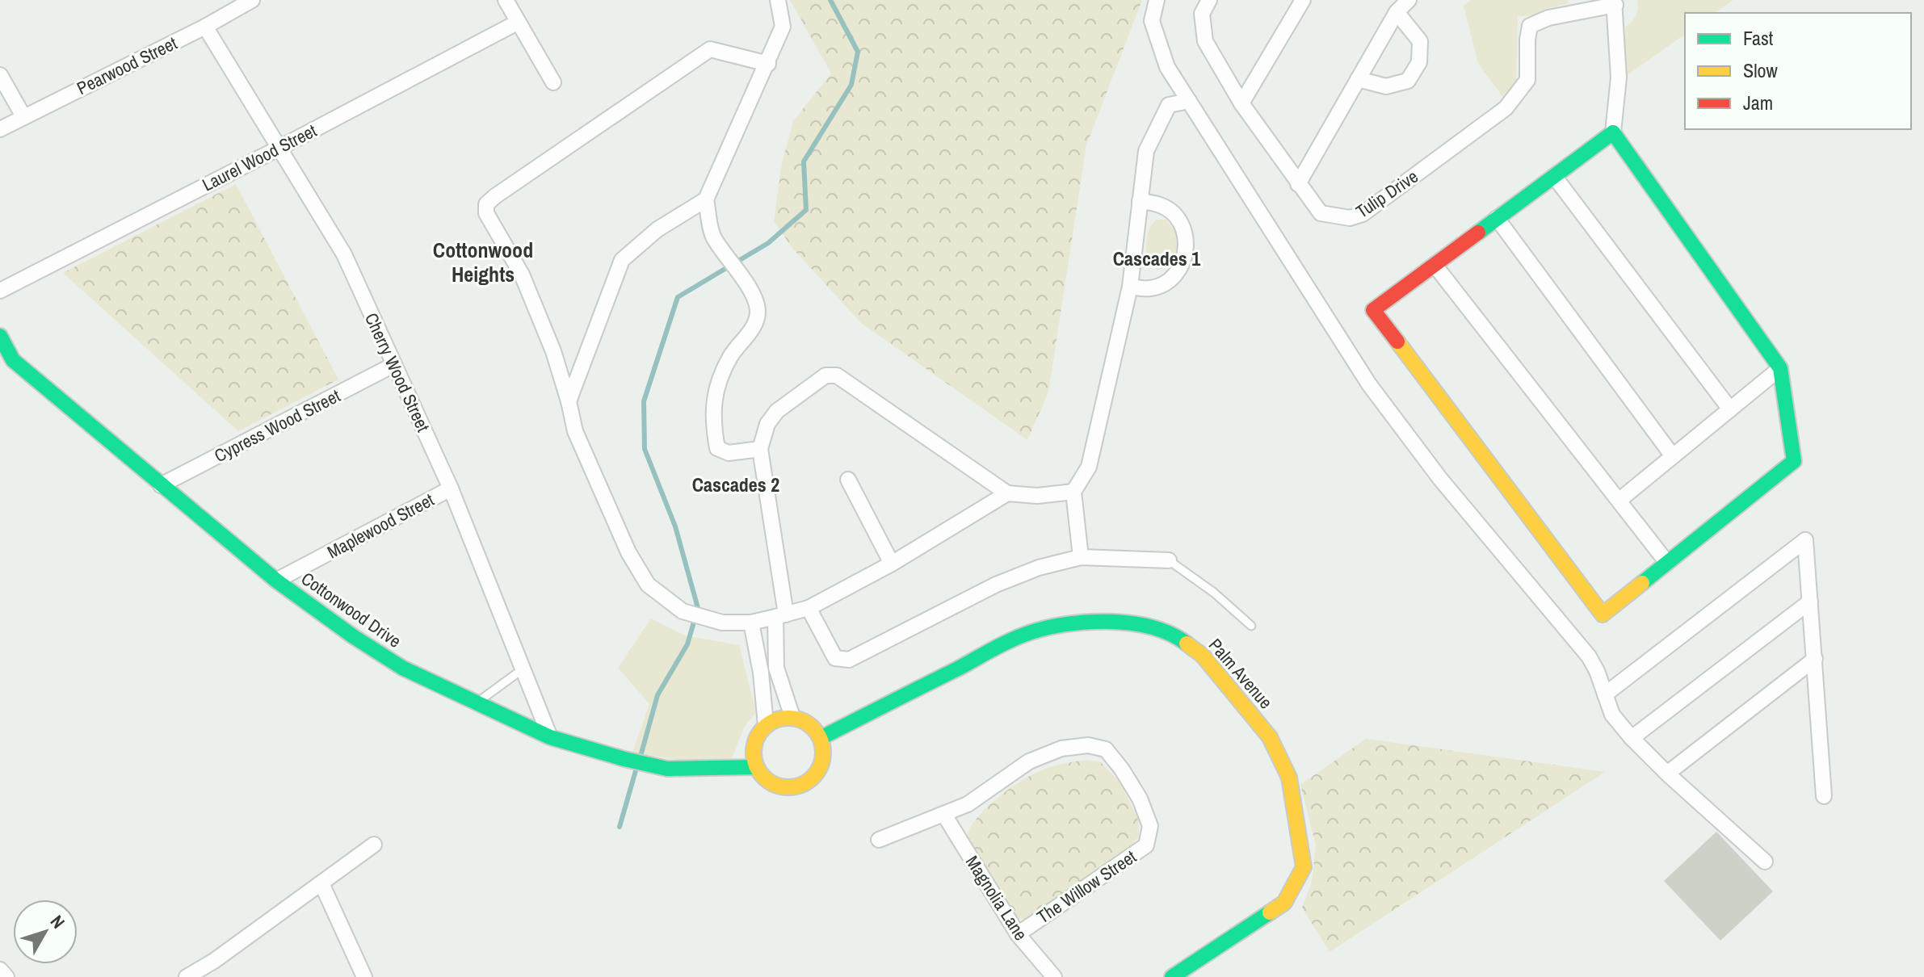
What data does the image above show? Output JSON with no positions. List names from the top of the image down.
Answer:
{
  "streets": {
    "street": [
      "Pearwood Street",
      "Laurel Wood Street",
      "Tulip Drive",
      "Cherry Wood Street",
      "Cypress Wood Street",
      "Maplewood Street",
      "Cottonwood Drive",
      "Palm Avenue",
      "The Willow Street",
      "Magnolia Lane"
    ]
  },
  "crossings": [
    ["Pearwood Street", "Cherry Wood Street"],
    ["Laurel Wood Street", "Cherry Wood Street"],
    ["Cherry Wood Street", "Cypress Wood Street"],
    ["Cherry Wood Street", "Maplewood Street"],
    ["Cherry Wood Street", "Cottonwood Drive"],
    ["Cypress Wood Street", "Cottonwood Drive"],
    ["Maplewood Street", "Cottonwood Drive"],
    ["Cottonwood Drive", "Palm Avenue"],
    ["The Willow Street", "Magnolia Lane"]
  ],
  "districts": ["Cottonwood Heights", "Cascades 1", "Cascades 2"],
  "legend": ["Fast", "Slow", "Jam"],
  "north": "top right"
}
